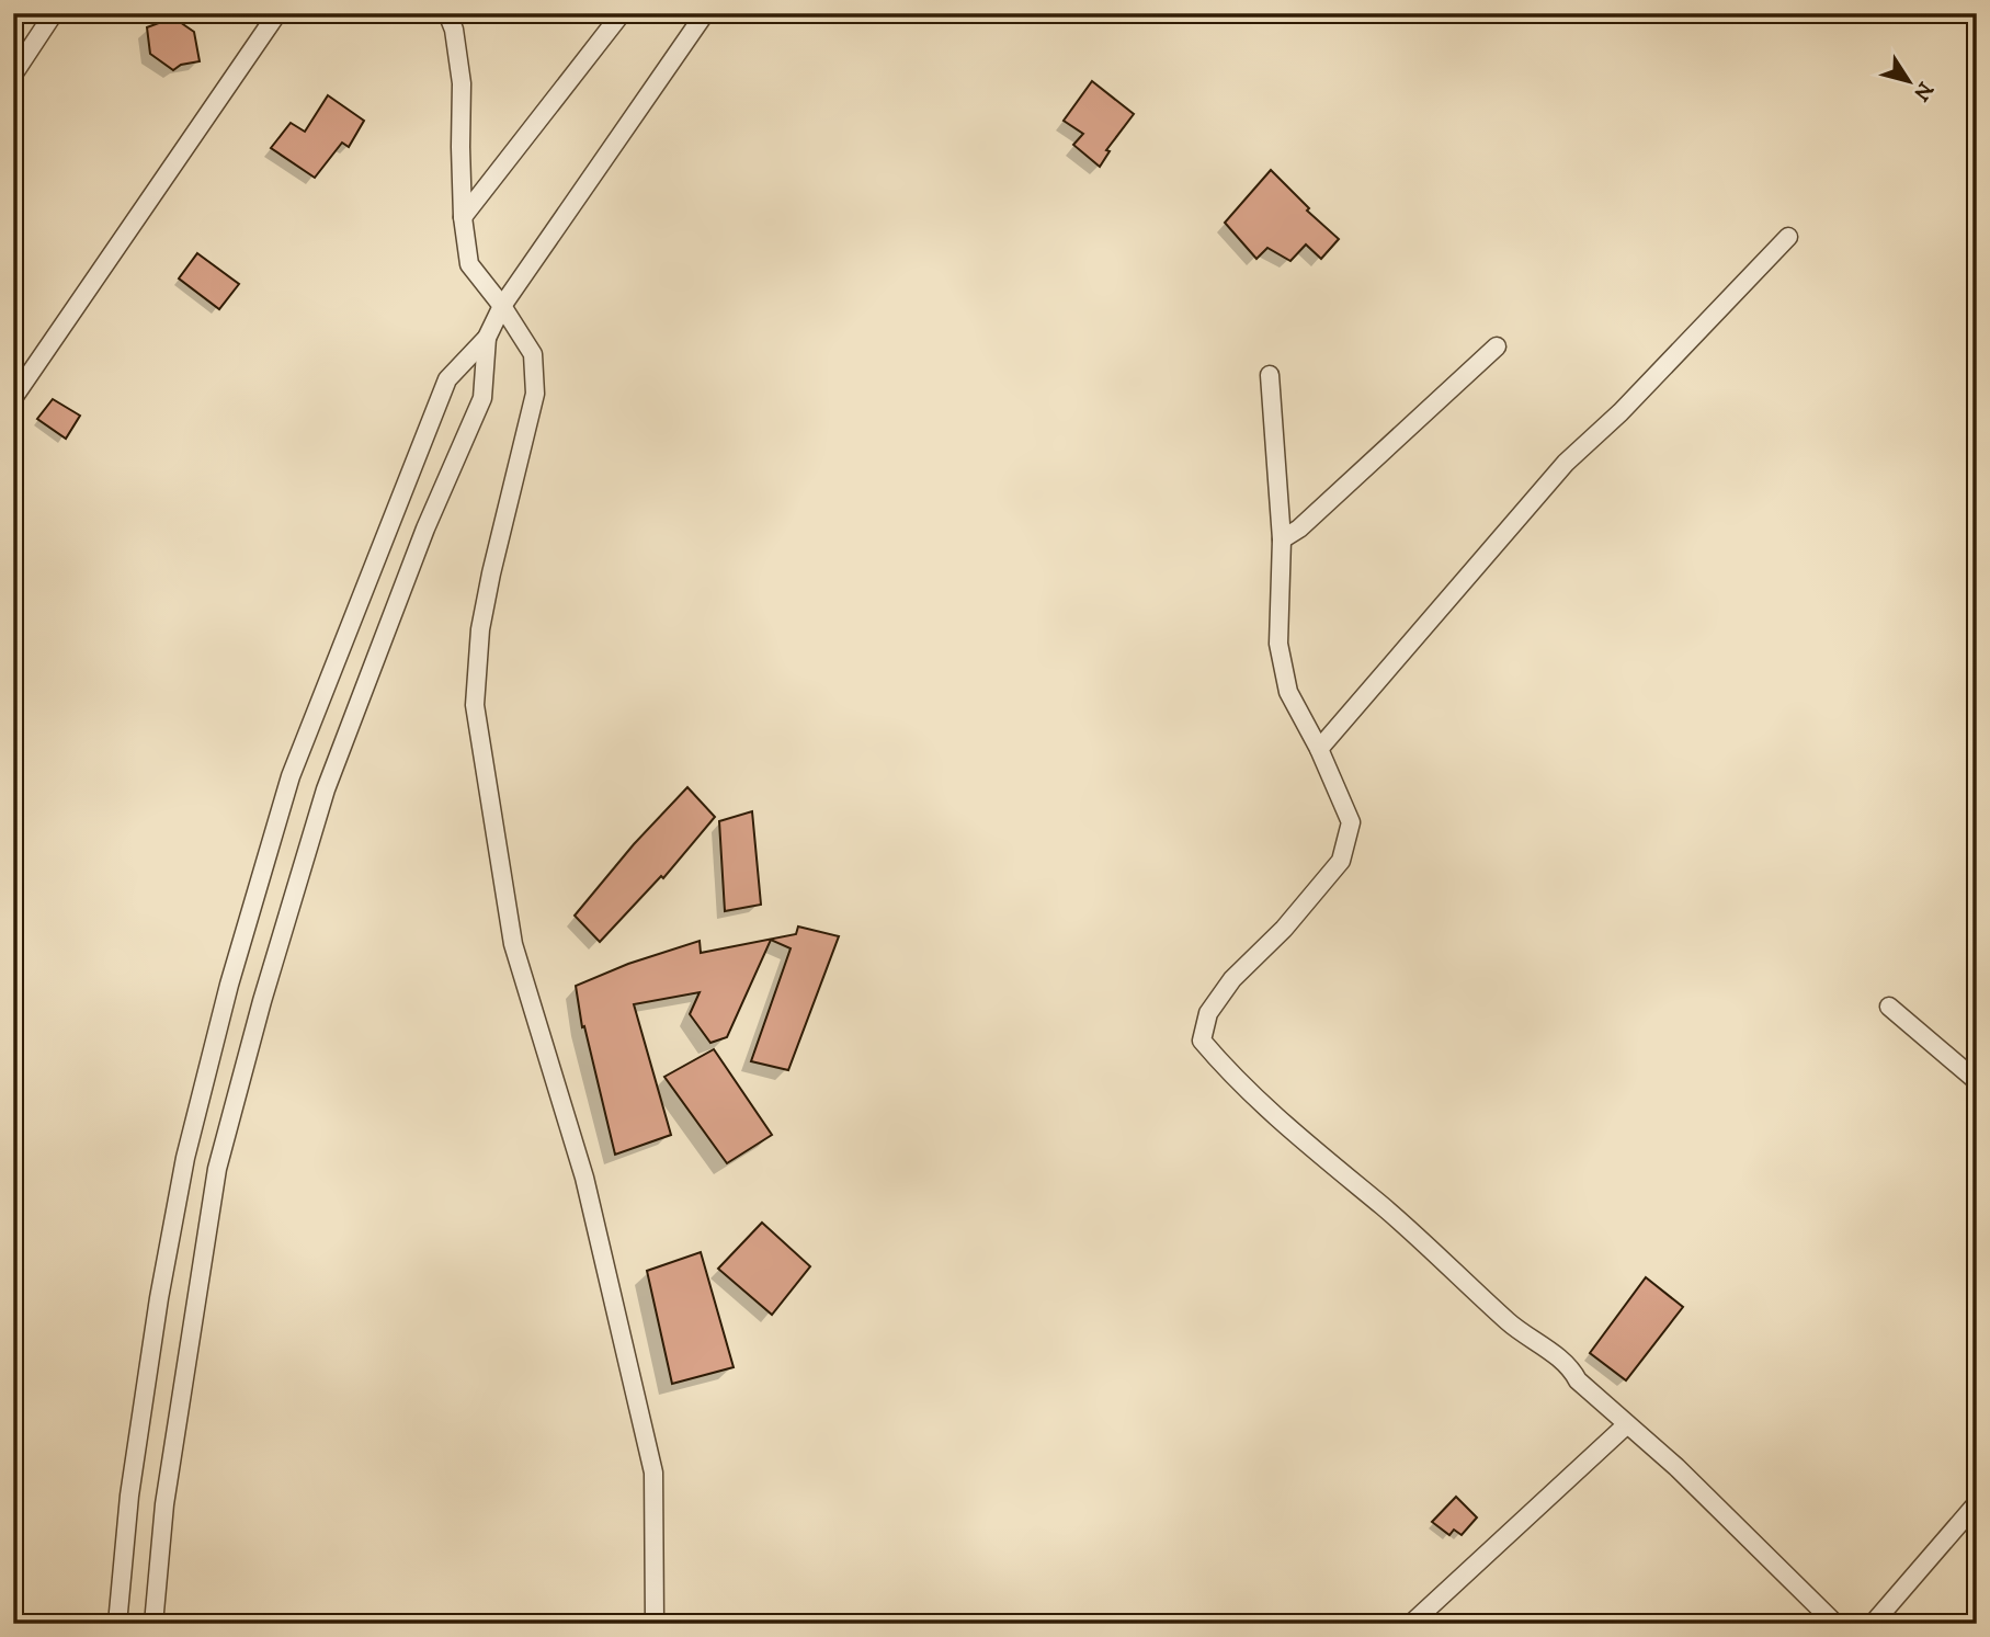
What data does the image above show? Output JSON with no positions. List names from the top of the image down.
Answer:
{
  "north": "bottom right"
}
